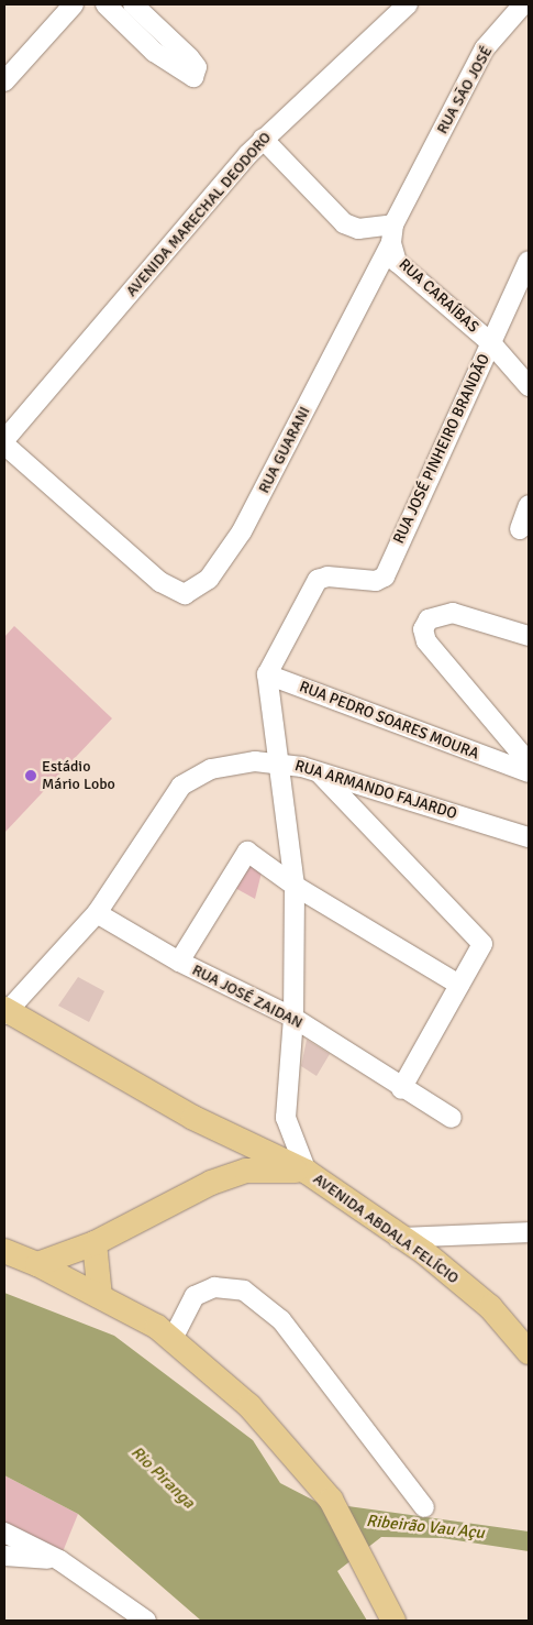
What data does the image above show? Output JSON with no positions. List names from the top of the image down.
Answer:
{
  "streets": {
    "main road": ["AVENIDA ABDALA FELÍCIO"],
    "street": [
      "RUA SÃO JOSÉ",
      "AVENIDA MARECHAL DEODORO",
      "RUA CARAÍBAS",
      "RUA JOSÉ PINHEIRO BRANDÃO",
      "RUA GUARANI",
      "RUA PEDRO SOARES MOURA",
      "RUA ARMANDO FAJARDO",
      "RUA JOSÉ ZAIDAN"
    ]
  },
  "crossings": [
    ["RUA SÃO JOSÉ", "RUA CARAÍBAS"],
    ["RUA SÃO JOSÉ", "RUA GUARANI"],
    ["RUA CARAÍBAS", "RUA JOSÉ PINHEIRO BRANDÃO"],
    ["RUA CARAÍBAS", "RUA GUARANI"],
    ["RUA JOSÉ PINHEIRO BRANDÃO", "RUA PEDRO SOARES MOURA"],
    ["RUA ARMANDO FAJARDO", "RUA JOSÉ ZAIDAN"]
  ],
  "water": ["Rio Piranga", "Ribeirão Vau Açu"],
  "places": ["Estádio Mário Lobo"]
}
